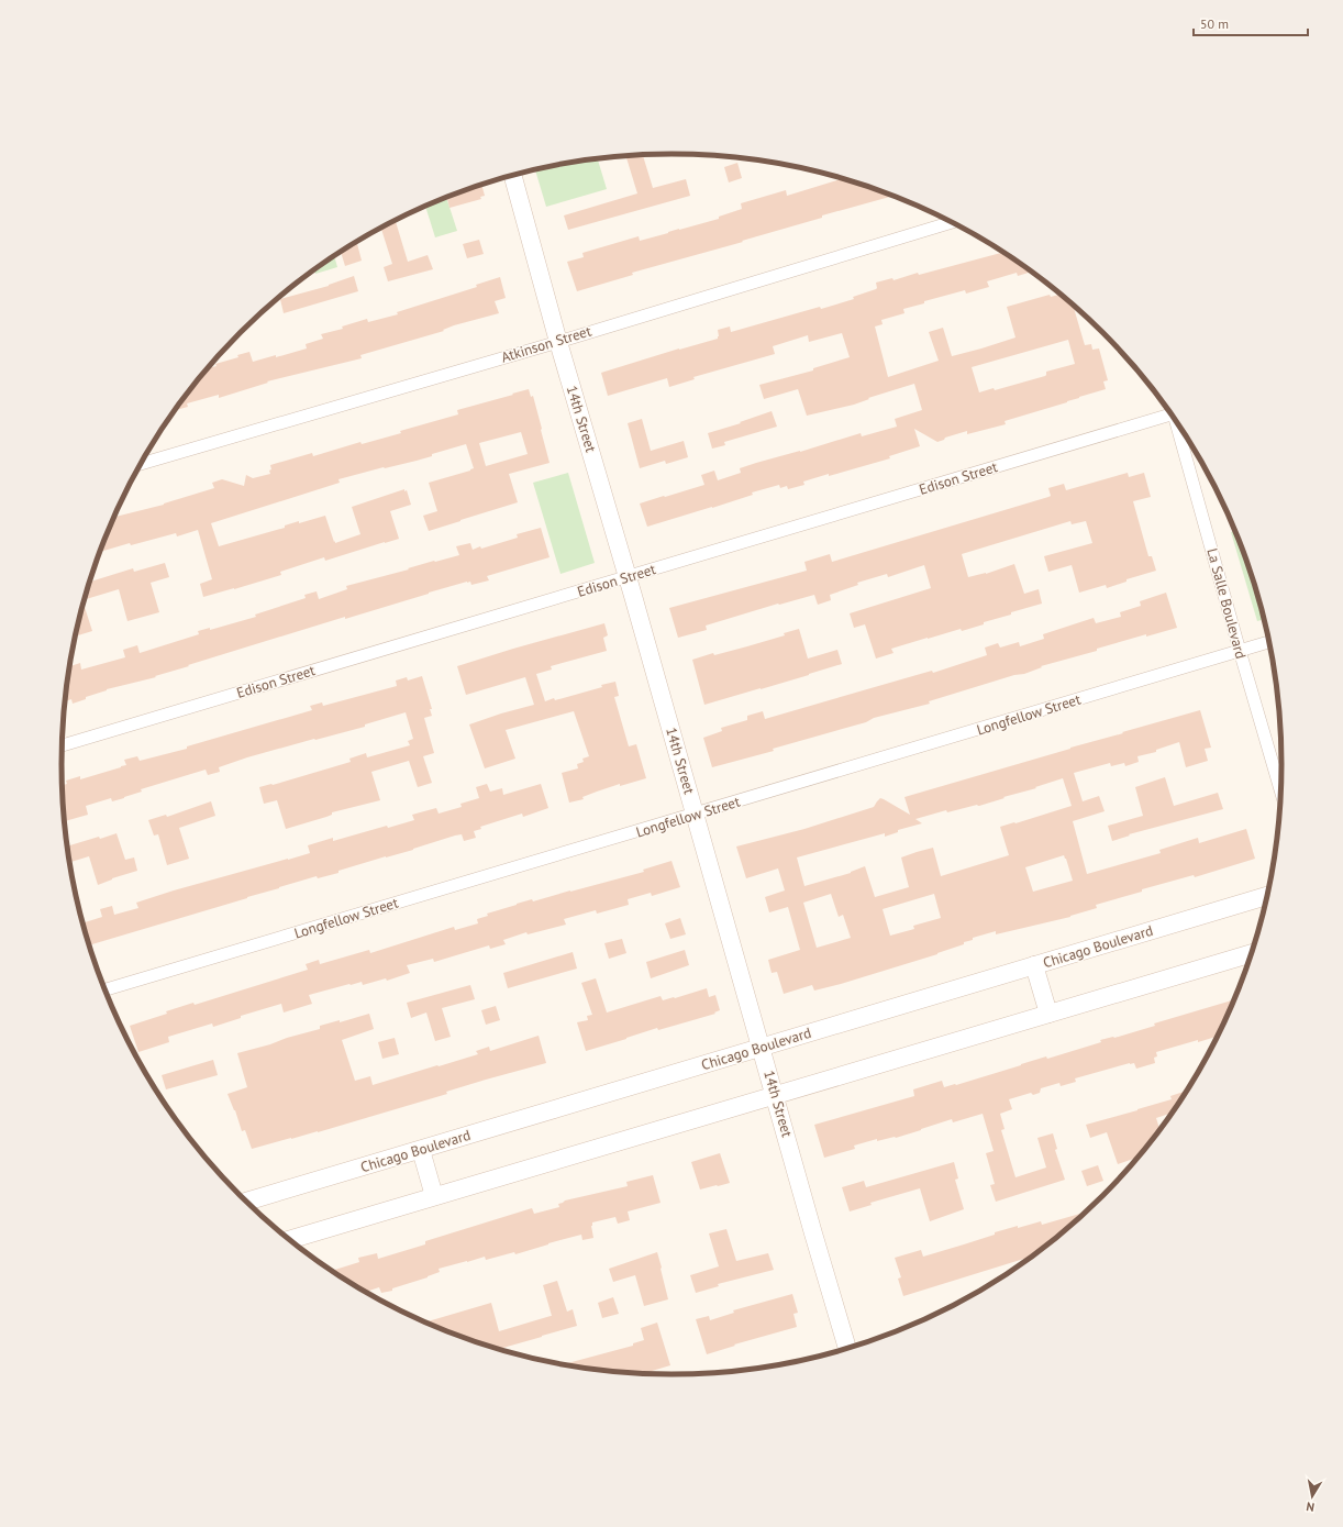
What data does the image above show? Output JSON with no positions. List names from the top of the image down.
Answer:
{
  "streets": {
    "street": [
      "Atkinson Street",
      "14th Street",
      "Edison Street",
      "La Salle Boulevard",
      "Longfellow Street",
      "Chicago Boulevard"
    ]
  },
  "crossings": [
    ["Atkinson Street", "14th Street"],
    ["14th Street", "Edison Street"],
    ["14th Street", "Longfellow Street"],
    ["14th Street", "Chicago Boulevard"],
    ["La Salle Boulevard", "Longfellow Street"]
  ],
  "scale_bar": "50 m",
  "north": "bottom"
}
